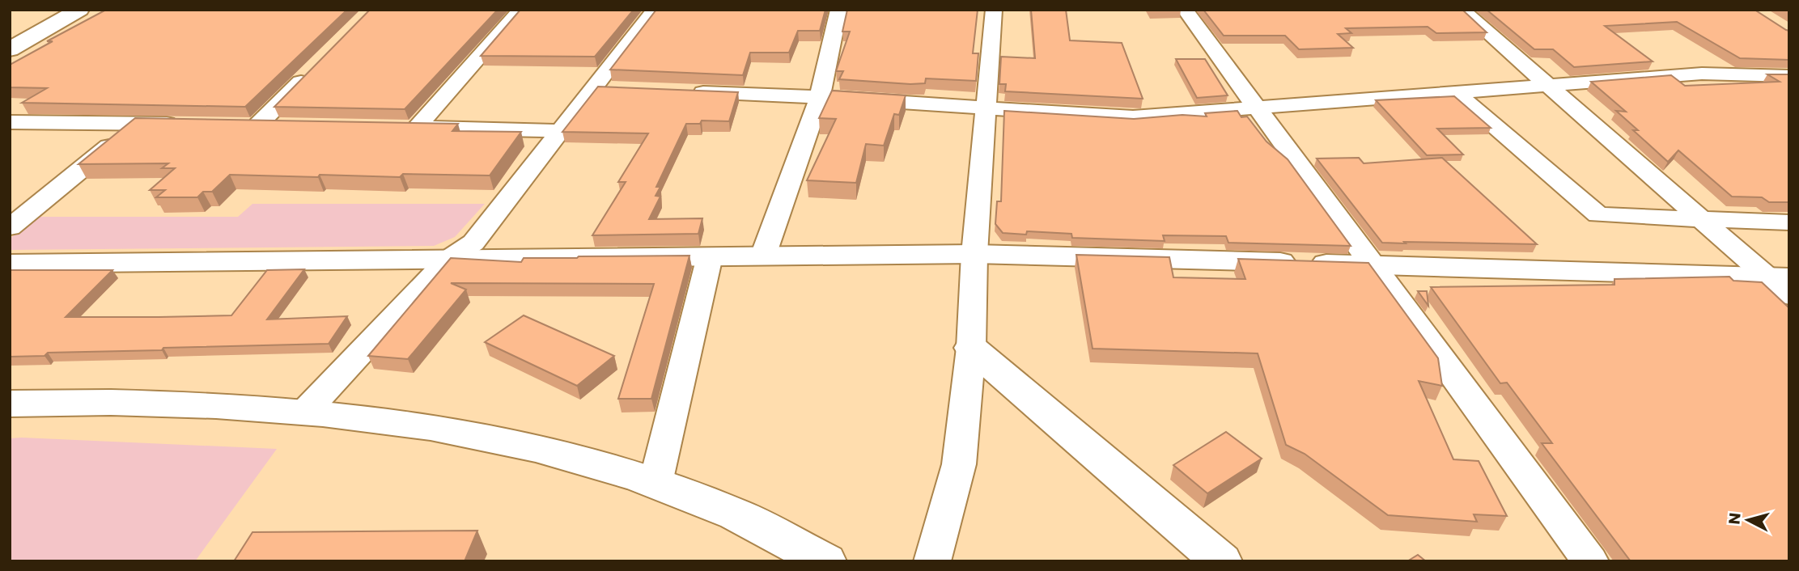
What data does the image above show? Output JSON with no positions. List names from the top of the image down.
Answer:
{
  "north": "left"
}
